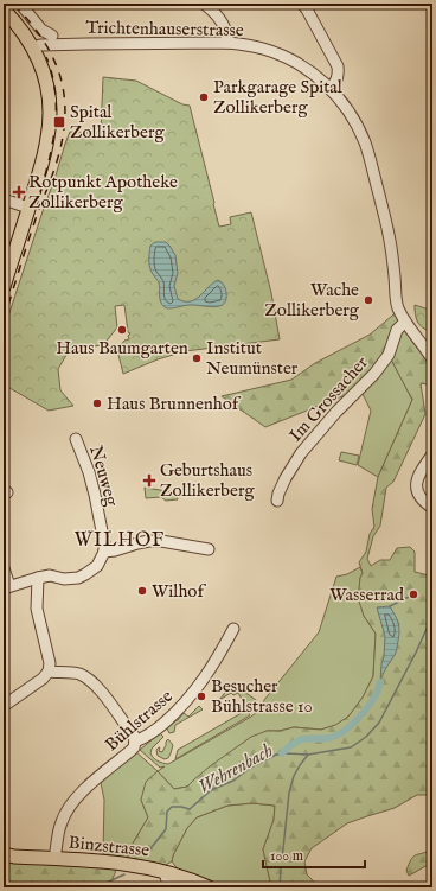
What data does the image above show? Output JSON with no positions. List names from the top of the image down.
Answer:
{
  "streets": {
    "main road": ["Binzstrasse"],
    "street": [
      "Trichtenhauserstrasse",
      "Im Grossacher",
      "Neuweg",
      "Bühlstrasse"
    ]
  },
  "crossings": [
    ["Trichtenhauserstrasse", "Im Grossacher"],
    ["Bühlstrasse", "Binzstrasse"]
  ],
  "districts": ["WILHOF"],
  "water": ["Wehrenbach"],
  "places": {
    "other": [
      "Parkgarage Spital Zollikerberg",
      "Wache Zollikerberg",
      "Haus Baumgarten",
      "Institut Neumünster",
      "Haus Brunnenhof",
      "Wilhof",
      "Wasserrad",
      "Besucher Bühlstrasse 10"
    ],
    "transit": ["Spital Zollikerberg"],
    "health": ["Rotpunkt Apotheke Zollikerberg", "Geburtshaus Zollikerberg"]
  },
  "scale_bar": "100 m"
}
